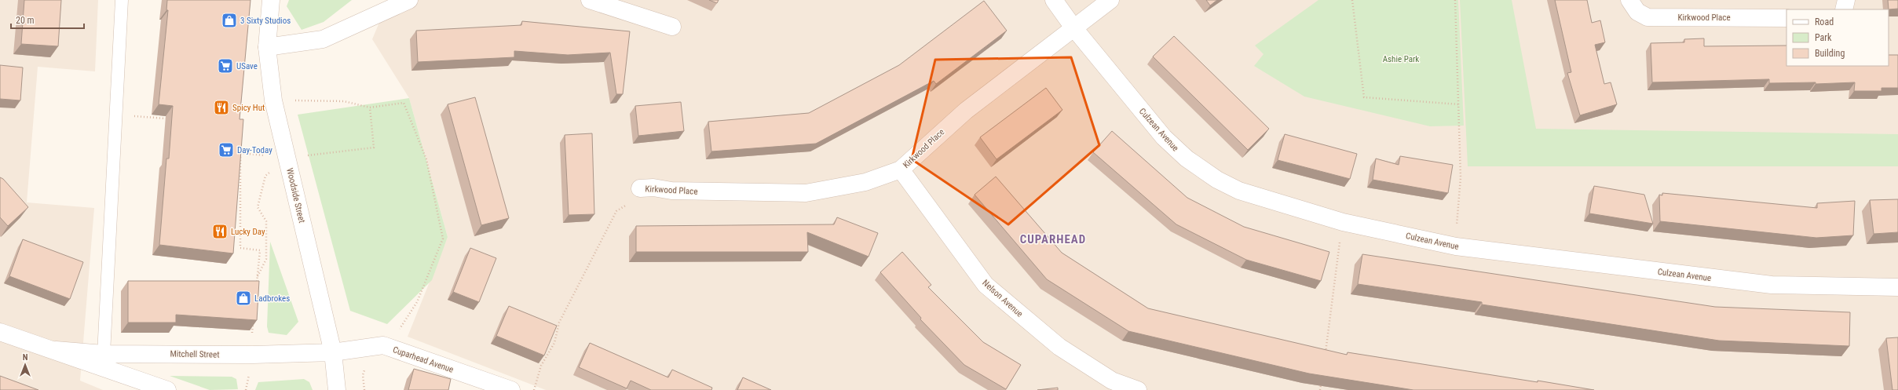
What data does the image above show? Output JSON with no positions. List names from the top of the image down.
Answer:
{
  "streets": {
    "street": [
      "Kirkwood Place",
      "Culzean Avenue",
      "Woodside Street",
      "Nelson Avenue",
      "Mitchell Street",
      "Cuparhead Avenue"
    ]
  },
  "crossings": [
    ["Kirkwood Place", "Culzean Avenue"],
    ["Kirkwood Place", "Nelson Avenue"],
    ["Woodside Street", "Mitchell Street"],
    ["Woodside Street", "Cuparhead Avenue"],
    ["Mitchell Street", "Cuparhead Avenue"]
  ],
  "districts": ["CUPARHEAD"],
  "parks": ["Ashie Park"],
  "places": {
    "shop": ["3 Sixty Studios", "Ladbrokes"],
    "supermarket": ["USave", "Day-Today"],
    "restaurant": ["Spicy Hut", "Lucky Day"]
  },
  "legend": ["Road", "Park", "Building"],
  "scale_bar": "20 m",
  "north": "top"
}
